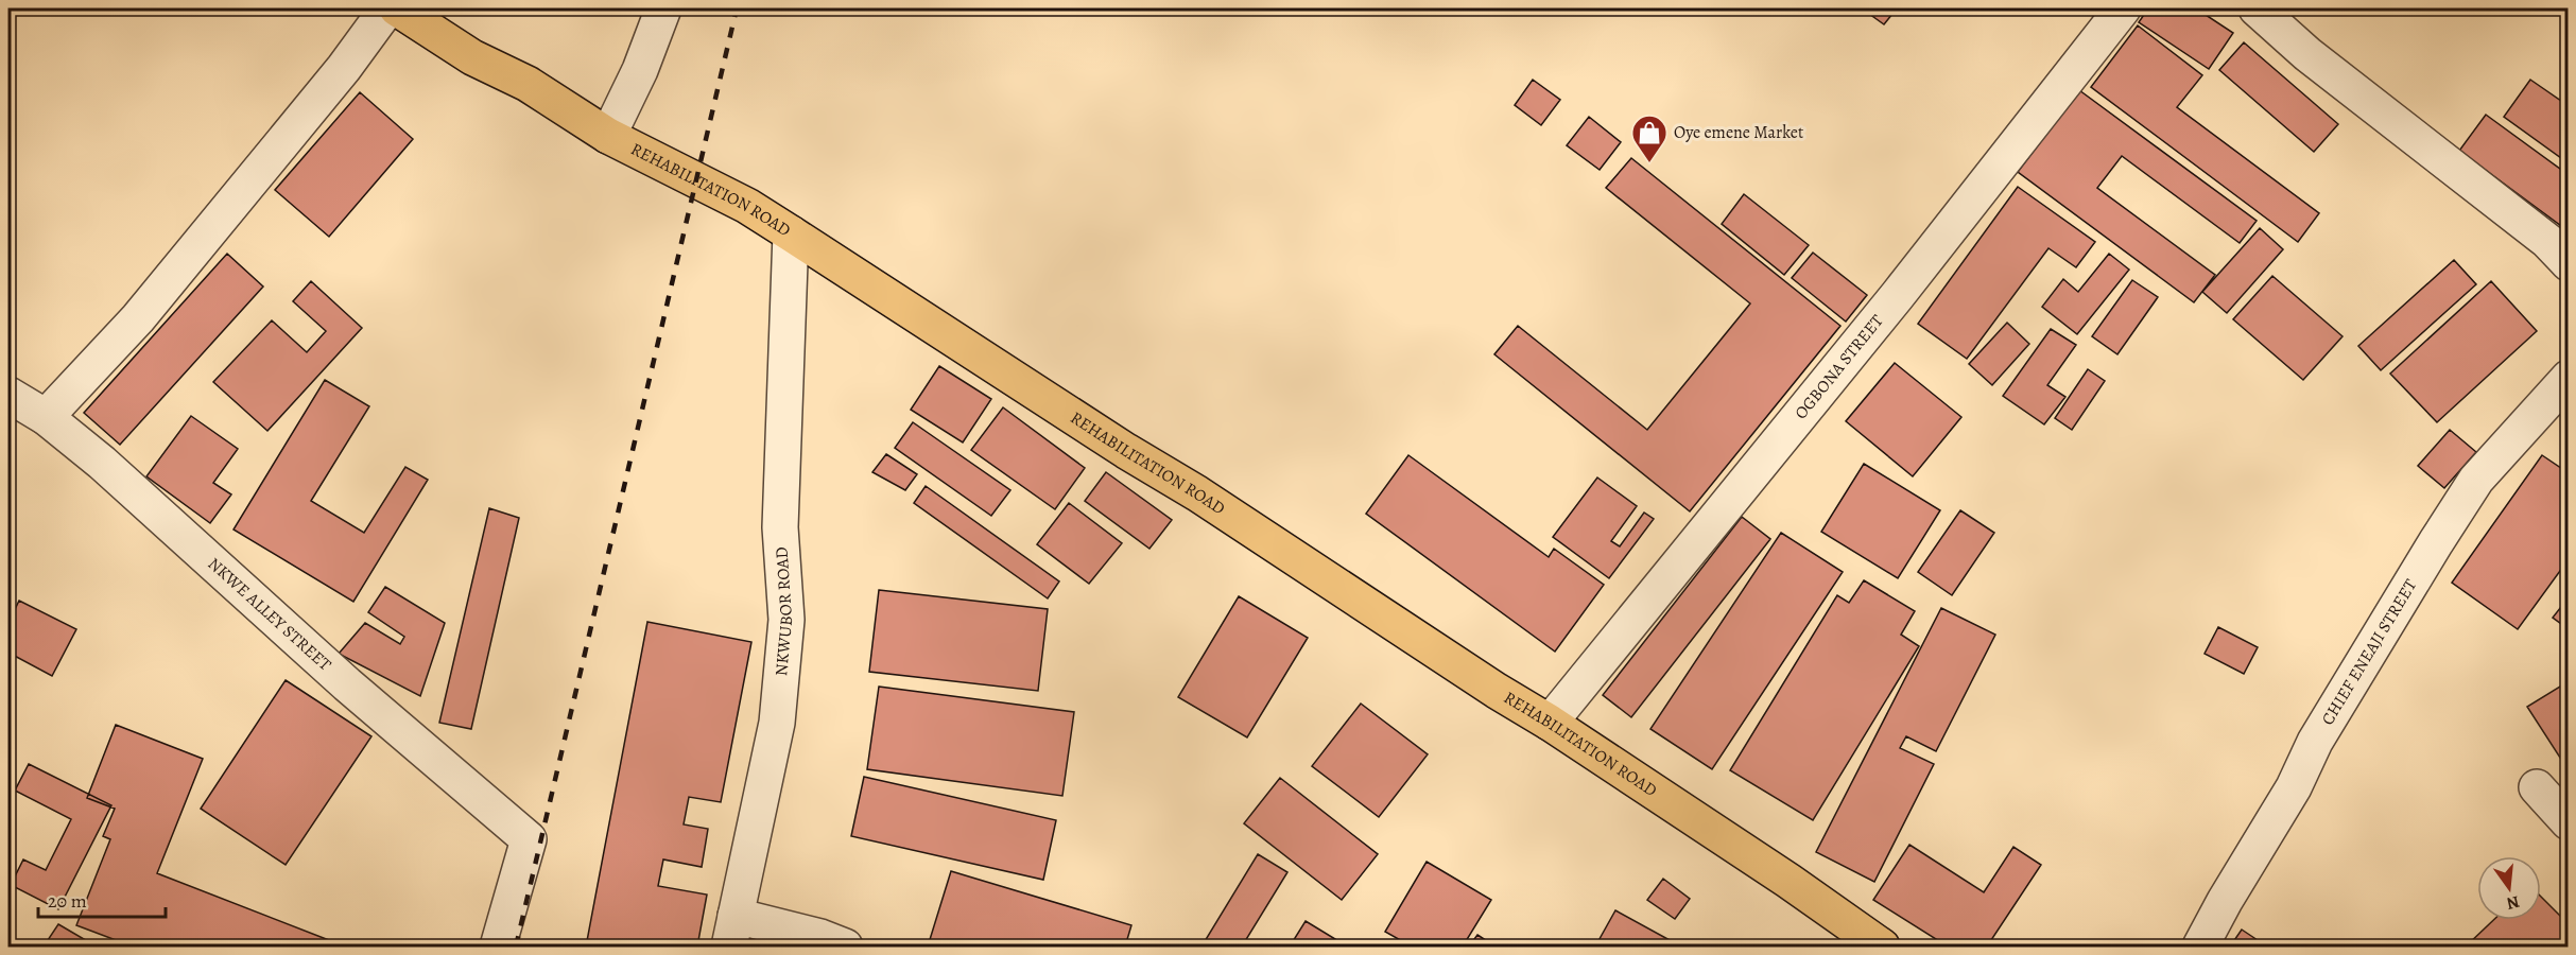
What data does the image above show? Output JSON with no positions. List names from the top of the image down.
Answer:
{
  "streets": {
    "main road": ["REHABILITATION ROAD"],
    "street": [
      "OGBONA STREET",
      "NKWUBOR ROAD",
      "NKWE ALLEY STREET",
      "CHIEF ENEAJI STREET"
    ]
  },
  "crossings": [
    ["REHABILITATION ROAD", "OGBONA STREET"],
    ["REHABILITATION ROAD", "NKWUBOR ROAD"]
  ],
  "places": {
    "shop": ["Oye emene Market"]
  },
  "scale_bar": "20 m",
  "north": "bottom"
}
